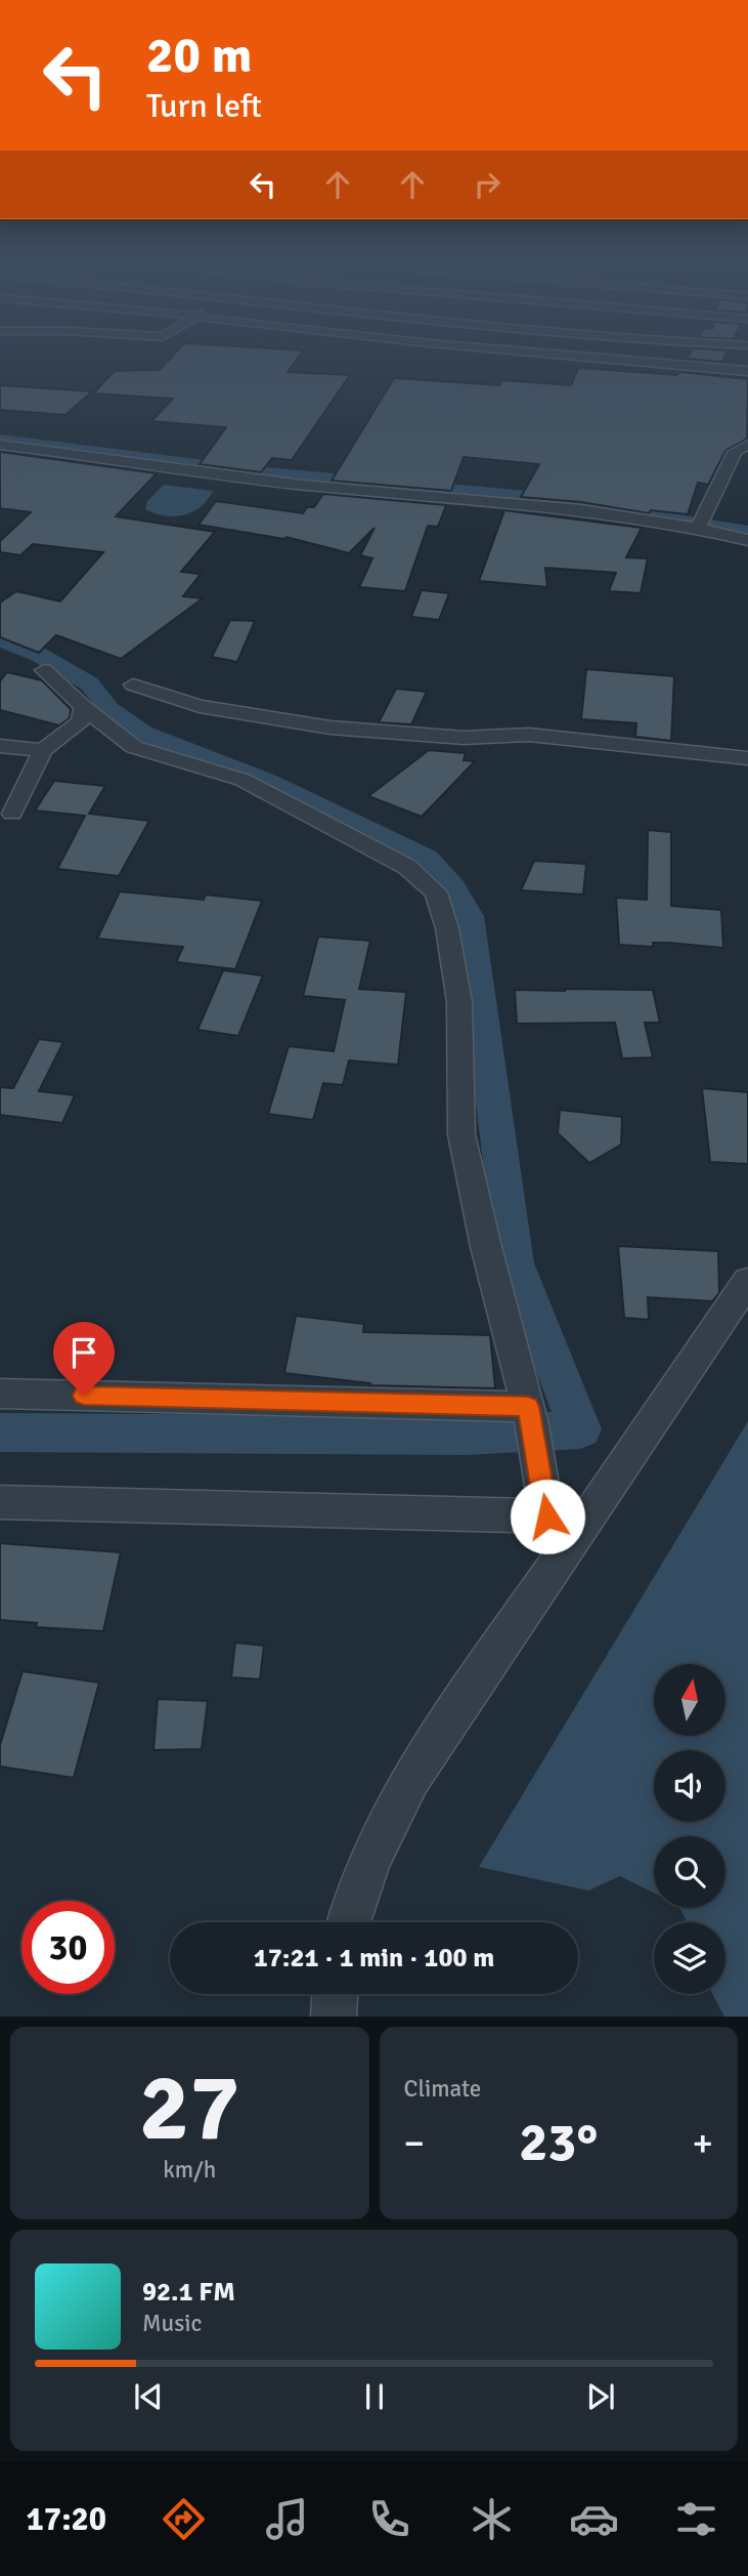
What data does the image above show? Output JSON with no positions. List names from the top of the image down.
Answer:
{
  "north": "top",
  "page": {
    "turn": ["20 m", "Turn left"],
    "limit": "30",
    "trip": "17:21 · 1 min · 100 m",
    "tile": [
      ["27", "km/h"],
      "Climate"
    ],
    "heat": ["−", "23°", "+"],
    "song": ["92.1 FM", "Music"],
    "tabs": "17:20"
  }
}
